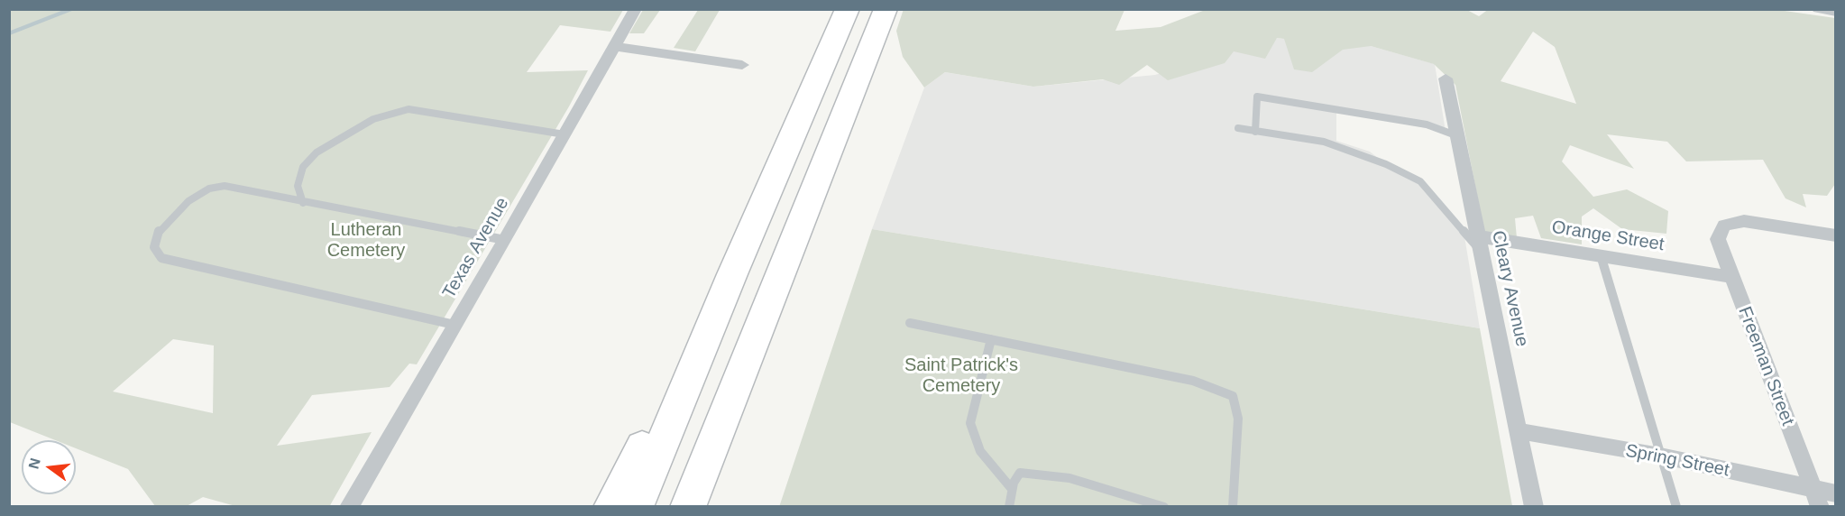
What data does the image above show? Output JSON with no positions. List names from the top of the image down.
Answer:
{
  "streets": {
    "street": [
      "Orange Street",
      "Texas Avenue",
      "Cleary Avenue",
      "Freeman Street",
      "Spring Street"
    ]
  },
  "crossings": [
    ["Orange Street", "Cleary Avenue"],
    ["Orange Street", "Freeman Street"],
    ["Cleary Avenue", "Spring Street"],
    ["Freeman Street", "Spring Street"]
  ],
  "parks": ["Lutheran Cemetery", "Saint Patrick's Cemetery"],
  "north": "left"
}
